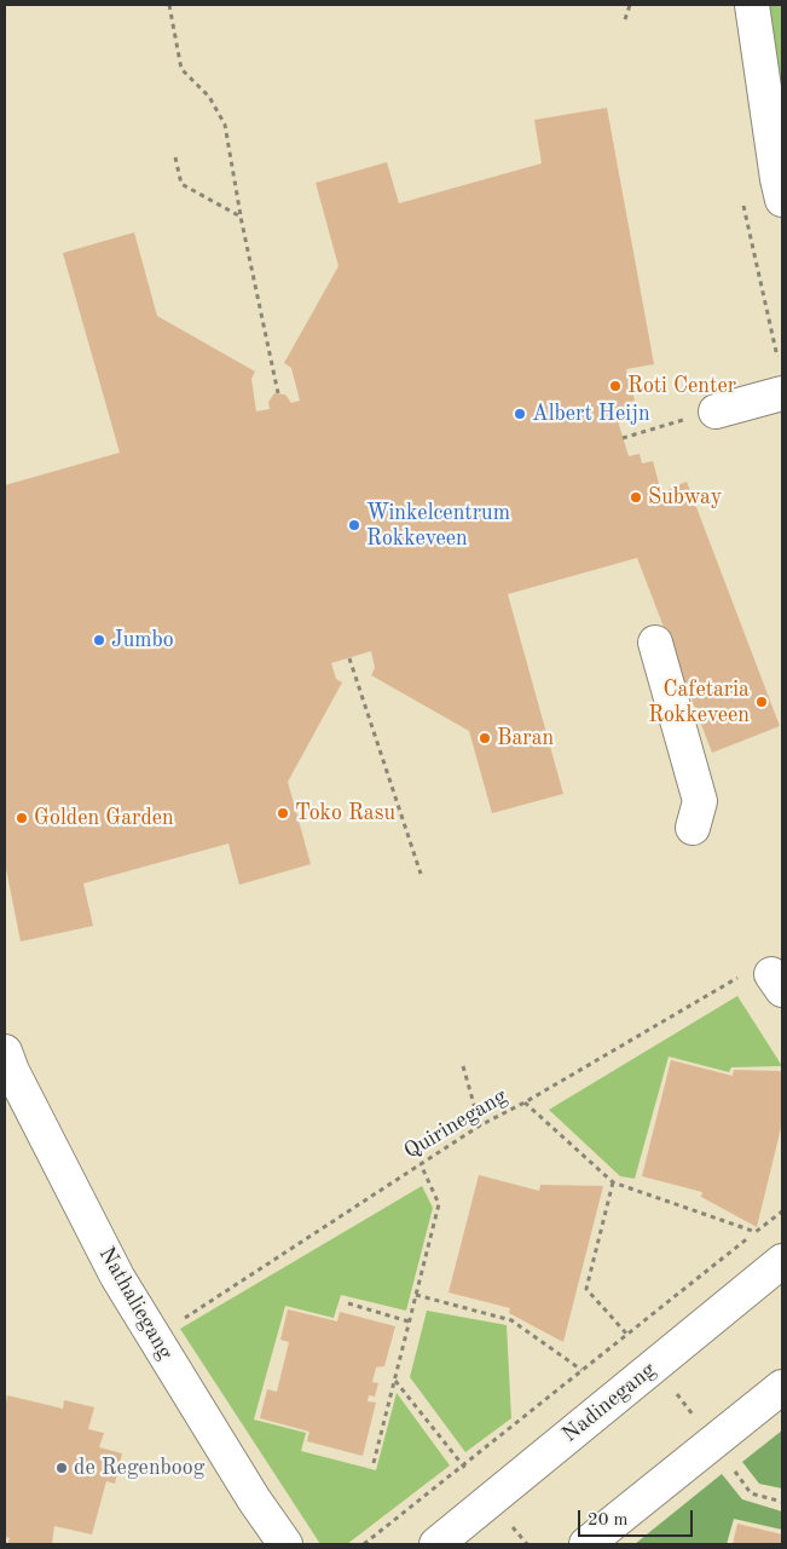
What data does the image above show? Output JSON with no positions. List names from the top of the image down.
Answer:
{
  "streets": {
    "street": ["Nathaliegang", "Nadinegang"],
    "path": ["Quirinegang"]
  },
  "crossings": [
    ["Quirinegang", "Nathaliegang"]
  ],
  "places": [
    "Roti Center",
    "Albert Heijn",
    "Subway",
    "Winkelcentrum Rokkeveen",
    "Jumbo",
    "Cafetaria Rokkeveen",
    "Baran",
    "Toko Rasu",
    "Golden Garden",
    "de Regenboog"
  ],
  "scale_bar": "20 m"
}
